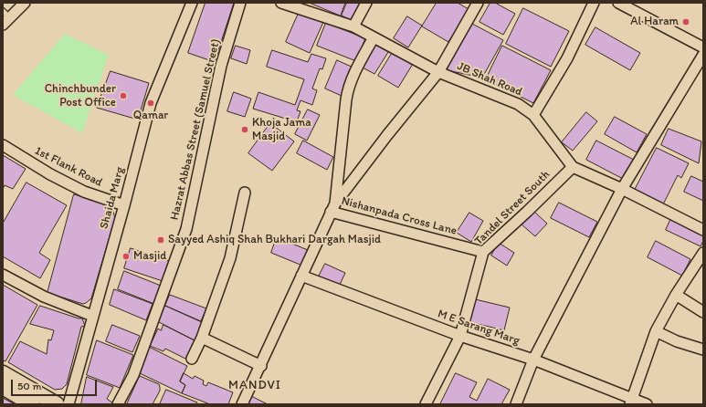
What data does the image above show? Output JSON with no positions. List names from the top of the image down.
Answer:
{
  "streets": {
    "street": [
      "JB Shah Road",
      "Hazrat Abbas Street (Samuel Street)",
      "1st Flank Road",
      "Shaida Marg",
      "Tandel Street South",
      "Nishanpada Cross Lane",
      "M E Sarang Marg"
    ]
  },
  "crossings": [
    ["JB Shah Road", "Tandel Street South"],
    ["1st Flank Road", "Shaida Marg"],
    ["Tandel Street South", "Nishanpada Cross Lane"],
    ["Tandel Street South", "M E Sarang Marg"]
  ],
  "districts": ["MANDVI"],
  "places": [
    "Al Haram",
    "Chinchbunder Post Office",
    "Qamar",
    "Khoja Jama Masjid",
    "Sayyed Ashiq Shah Bukhari Dargah Masjid",
    "Masjid"
  ],
  "scale_bar": "50 m"
}
